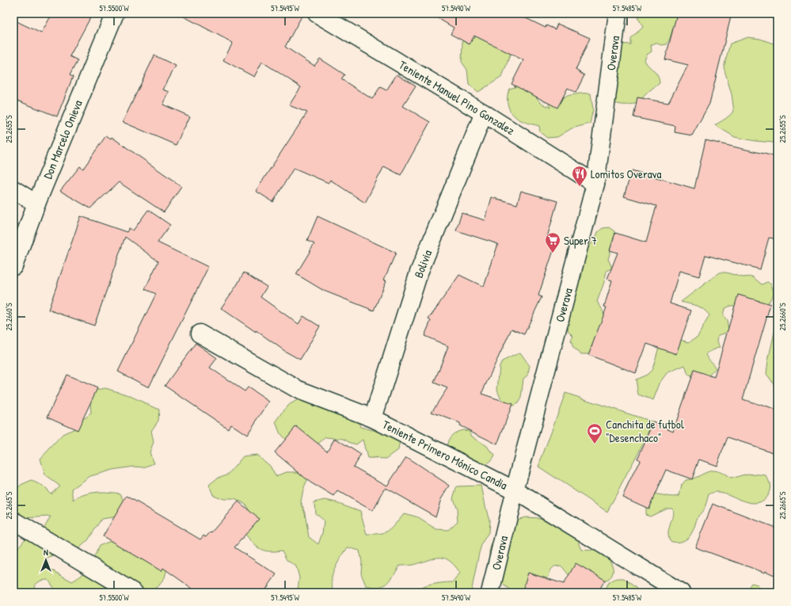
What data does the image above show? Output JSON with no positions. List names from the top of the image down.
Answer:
{
  "streets": {
    "street": [
      "Overava",
      "Teniente Manuel Pino Gonzalez",
      "Don Marcelo Onieva",
      "Bolivia",
      "Teniente Primero Mónico Candia"
    ]
  },
  "crossings": [
    ["Overava", "Teniente Manuel Pino Gonzalez"],
    ["Overava", "Teniente Primero Mónico Candia"],
    ["Teniente Manuel Pino Gonzalez", "Bolivia"],
    ["Bolivia", "Teniente Primero Mónico Candia"]
  ],
  "places": {
    "restaurant": ["Lomitos Overava"],
    "supermarket": ["Super 7"],
    "sports": ["Canchita de futbol \"Desenchaco\""]
  },
  "north": "top",
  "coordinates": [
    "57.5500°W",
    "57.5495°W",
    "57.5490°W",
    "57.5485°W",
    "25.2655°S",
    "25.2660°S",
    "25.2665°S"
  ]
}
